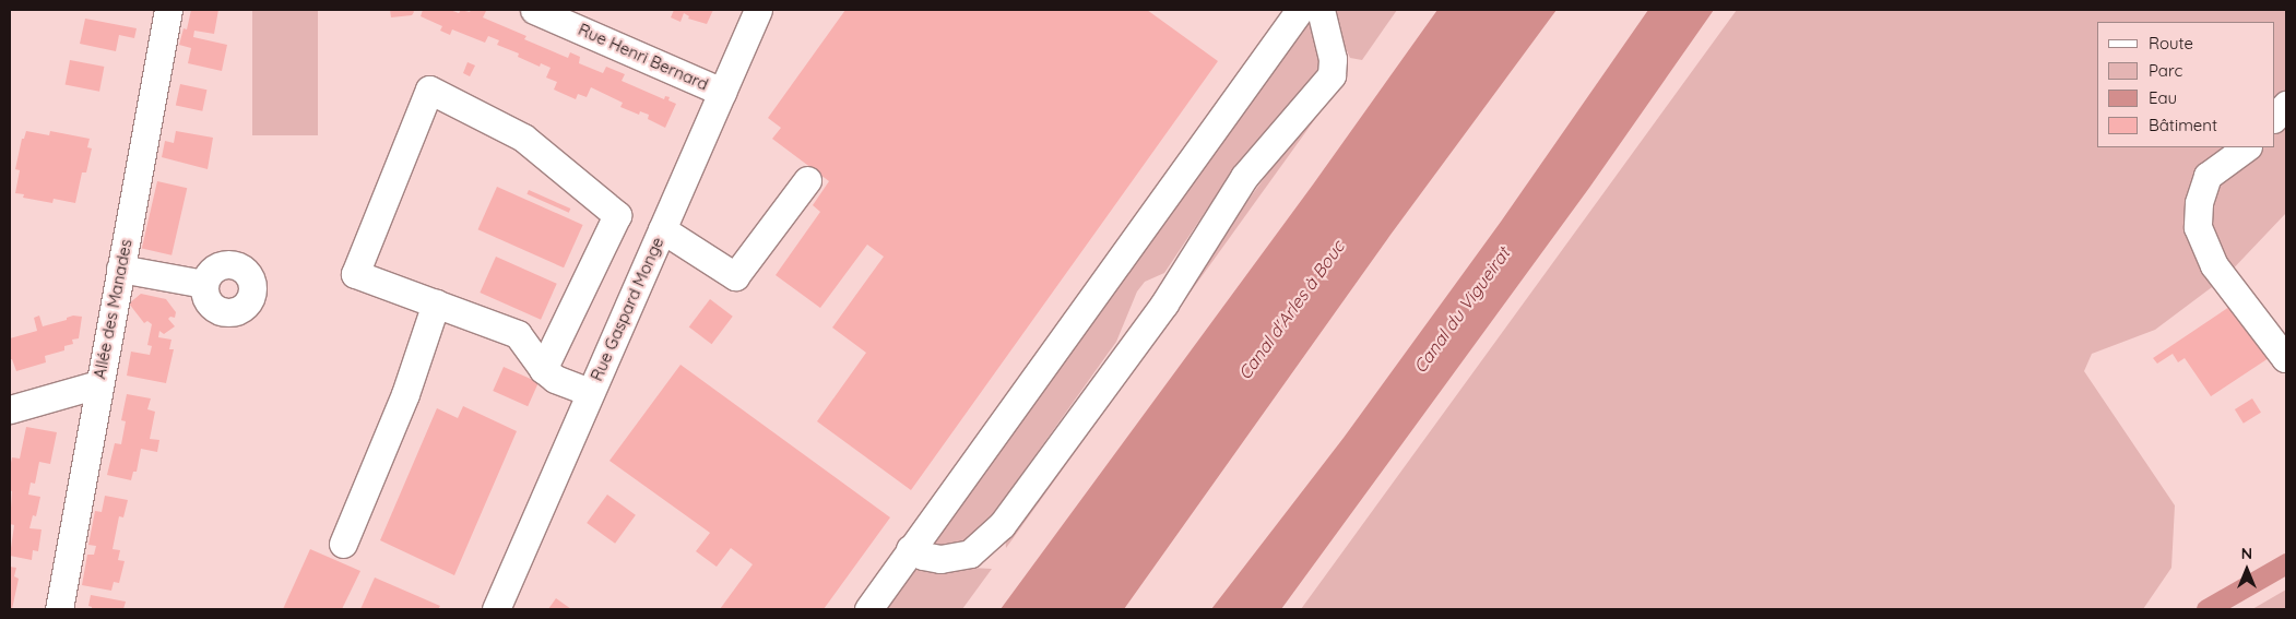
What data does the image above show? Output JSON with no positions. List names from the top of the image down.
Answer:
{
  "streets": {
    "street": ["Rue Henri Bernard", "Allée des Manades", "Rue Gaspard Monge"]
  },
  "crossings": [
    ["Rue Henri Bernard", "Rue Gaspard Monge"]
  ],
  "water": ["Canal d'Arles à Bouc", "Canal du Vigueirat"],
  "legend": [
    "Route",
    "Parc",
    "Eau",
    "Bâtiment"
  ],
  "north": "top"
}
